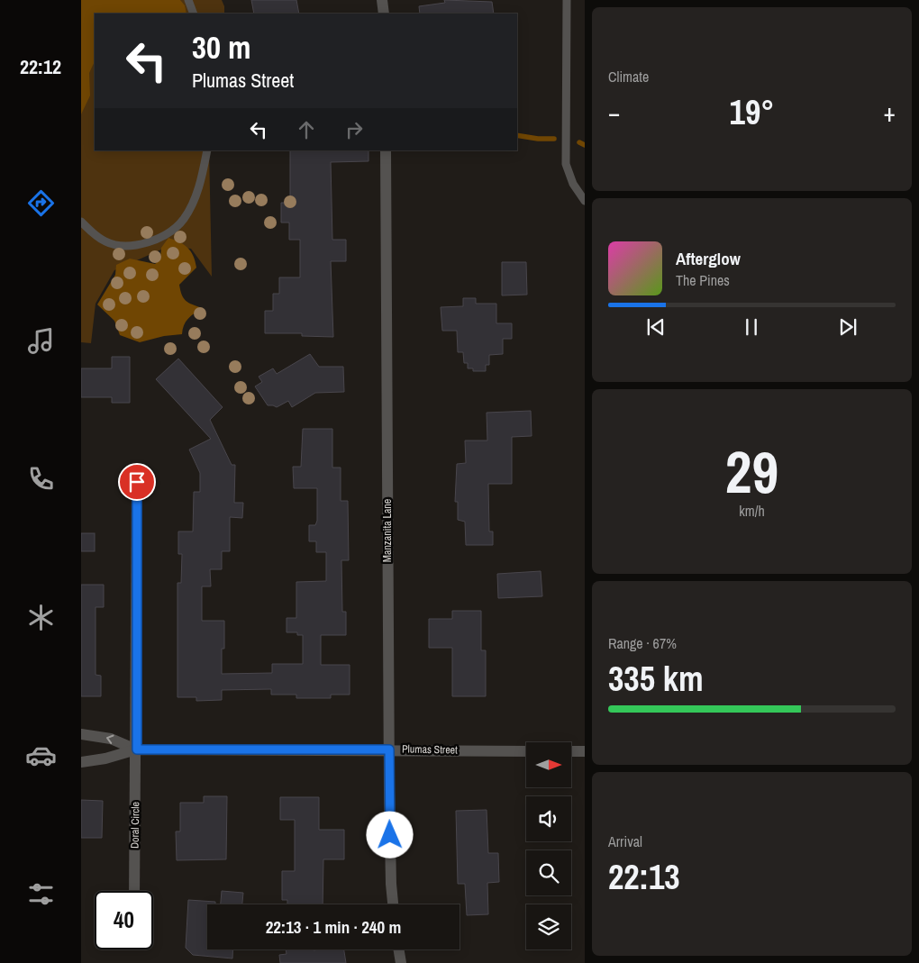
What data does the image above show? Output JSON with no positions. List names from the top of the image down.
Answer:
{
  "streets": {
    "street": ["Manzanita Lane", "Plumas Street", "Doral Circle"]
  },
  "crossings": [
    ["Manzanita Lane", "Plumas Street"],
    ["Plumas Street", "Doral Circle"]
  ],
  "north": "right",
  "page": {
    "tabs": "22:12",
    "tile": [
      "Climate",
      ["29", "km/h"],
      ["Range · 67%", "335 km"],
      ["Arrival", "22:13"]
    ],
    "turn": ["30 m", "Plumas Street"],
    "heat": ["−", "19°", "+"],
    "song": ["Afterglow", "The Pines"],
    "limit": "40",
    "trip": "22:13 · 1 min · 240 m"
  }
}
